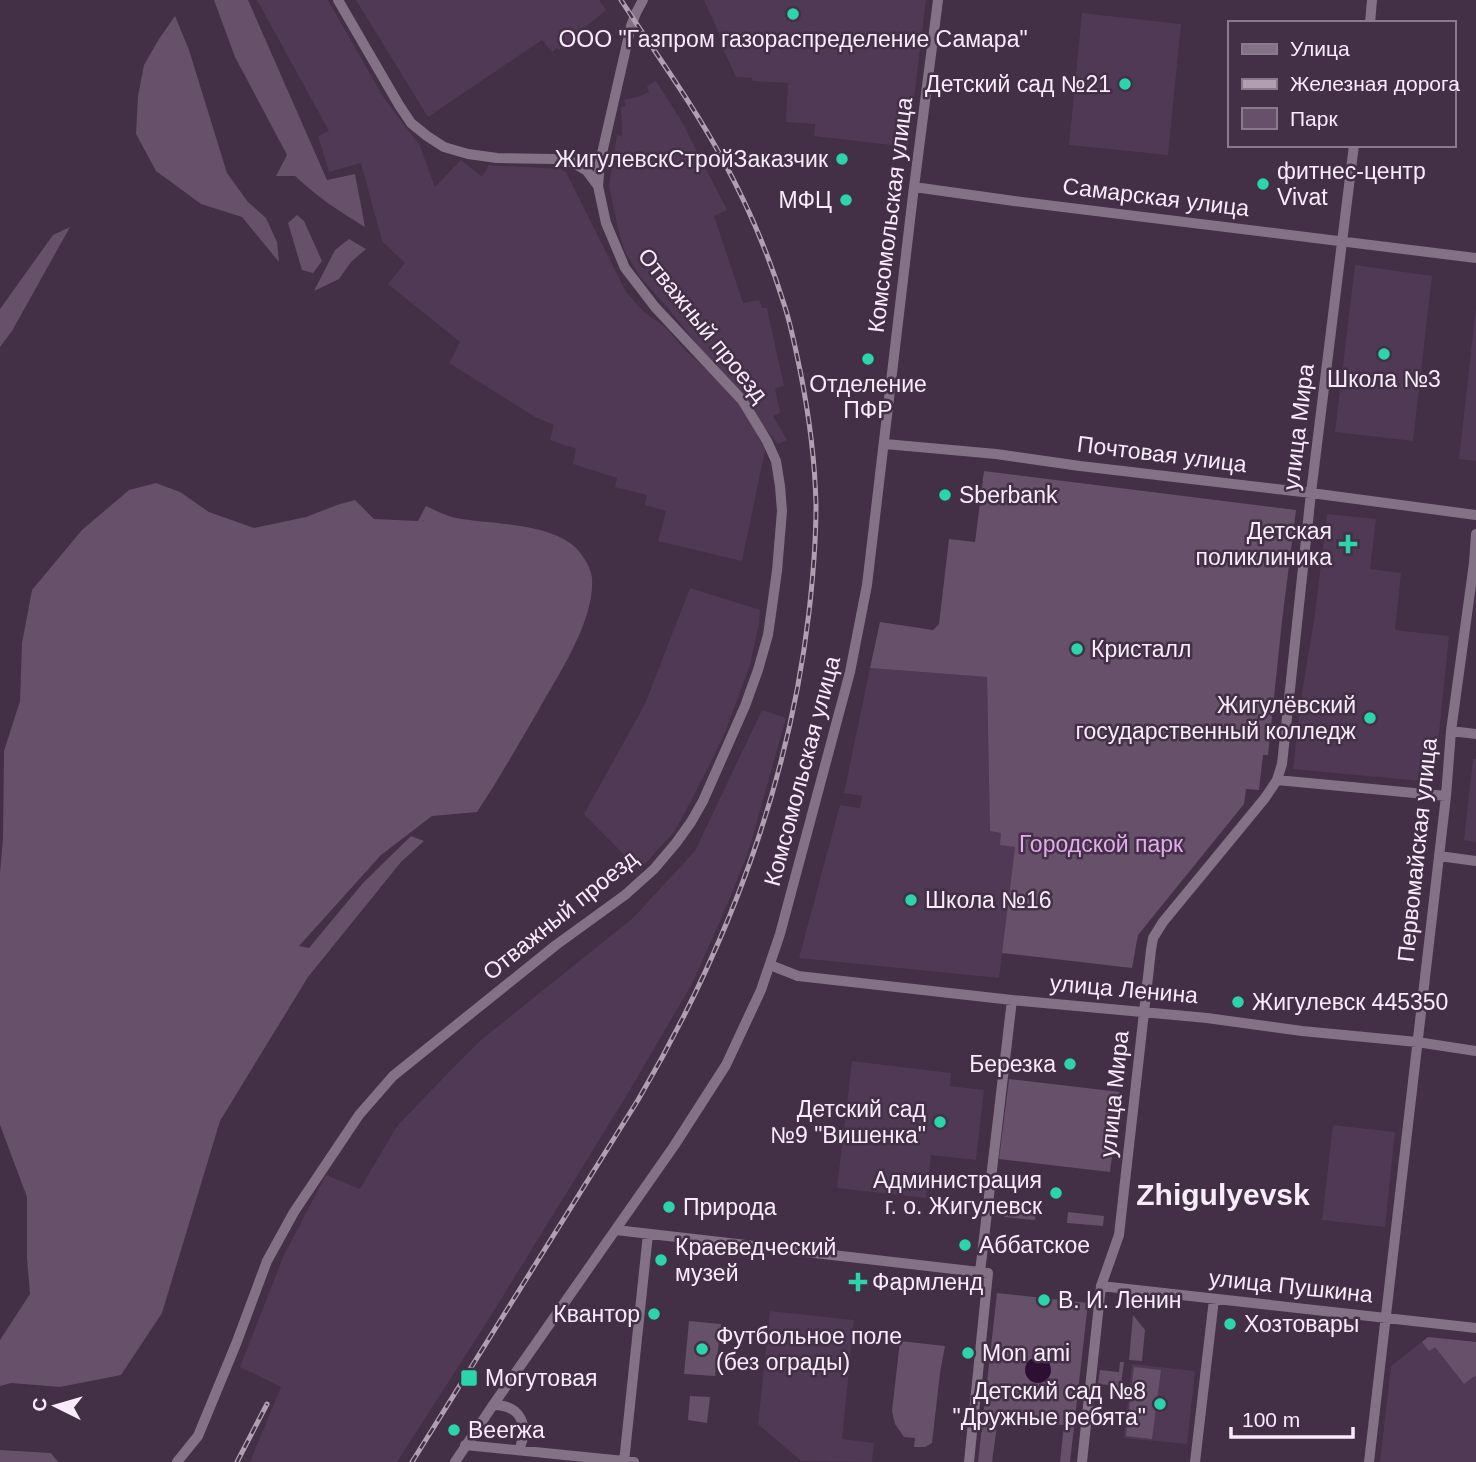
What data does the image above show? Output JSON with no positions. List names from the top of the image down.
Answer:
{
  "streets": {
    "street": [
      "Самарская улица",
      "Комсомольская улица",
      "Отважный проезд",
      "улица Мира",
      "Почтовая улица",
      "Первомайская улица",
      "улица Ленина",
      "улица Пушкина"
    ]
  },
  "crossings": [
    ["Самарская улица", "Комсомольская улица"],
    ["Самарская улица", "улица Мира"],
    ["Комсомольская улица", "Почтовая улица"],
    ["Комсомольская улица", "улица Ленина"],
    ["улица Мира", "Почтовая улица"],
    ["улица Мира", "улица Ленина"],
    ["улица Мира", "улица Пушкина"],
    ["Первомайская улица", "улица Ленина"],
    ["Первомайская улица", "улица Пушкина"]
  ],
  "districts": ["Zhigulyevsk"],
  "parks": ["Городской парк"],
  "places": {
    "other": [
      "ООО \"Газпром газораспределение Самара\"",
      "Детский сад №21",
      "ЖигулевскСтройЗаказчик",
      "фитнес-центр Vivat",
      "МФЦ",
      "Школа №3",
      "Отделение ПФР",
      "Sberbank",
      "Кристалл",
      "Жигулёвский государственный колледж",
      "Школа №16",
      "Жигулевск 445350",
      "Березка",
      "Детский сад №9 \"Вишенка\"",
      "Администрация г. о. Жигулевск",
      "Природа",
      "Аббатское",
      "Краеведческий музей",
      "В. И. Ленин",
      "Квантор",
      "Хозтовары",
      "Футбольное поле (без ограды)",
      "Mon ami",
      "Детский сад №8 \"Дружные ребята\"",
      "Beerжа"
    ],
    "health": ["Детская поликлиника", "Фармленд"],
    "transit": ["Могутовая"]
  },
  "legend": ["Улица", "Железная дорога", "Парк"],
  "scale_bar": "100 m",
  "north": "left"
}
